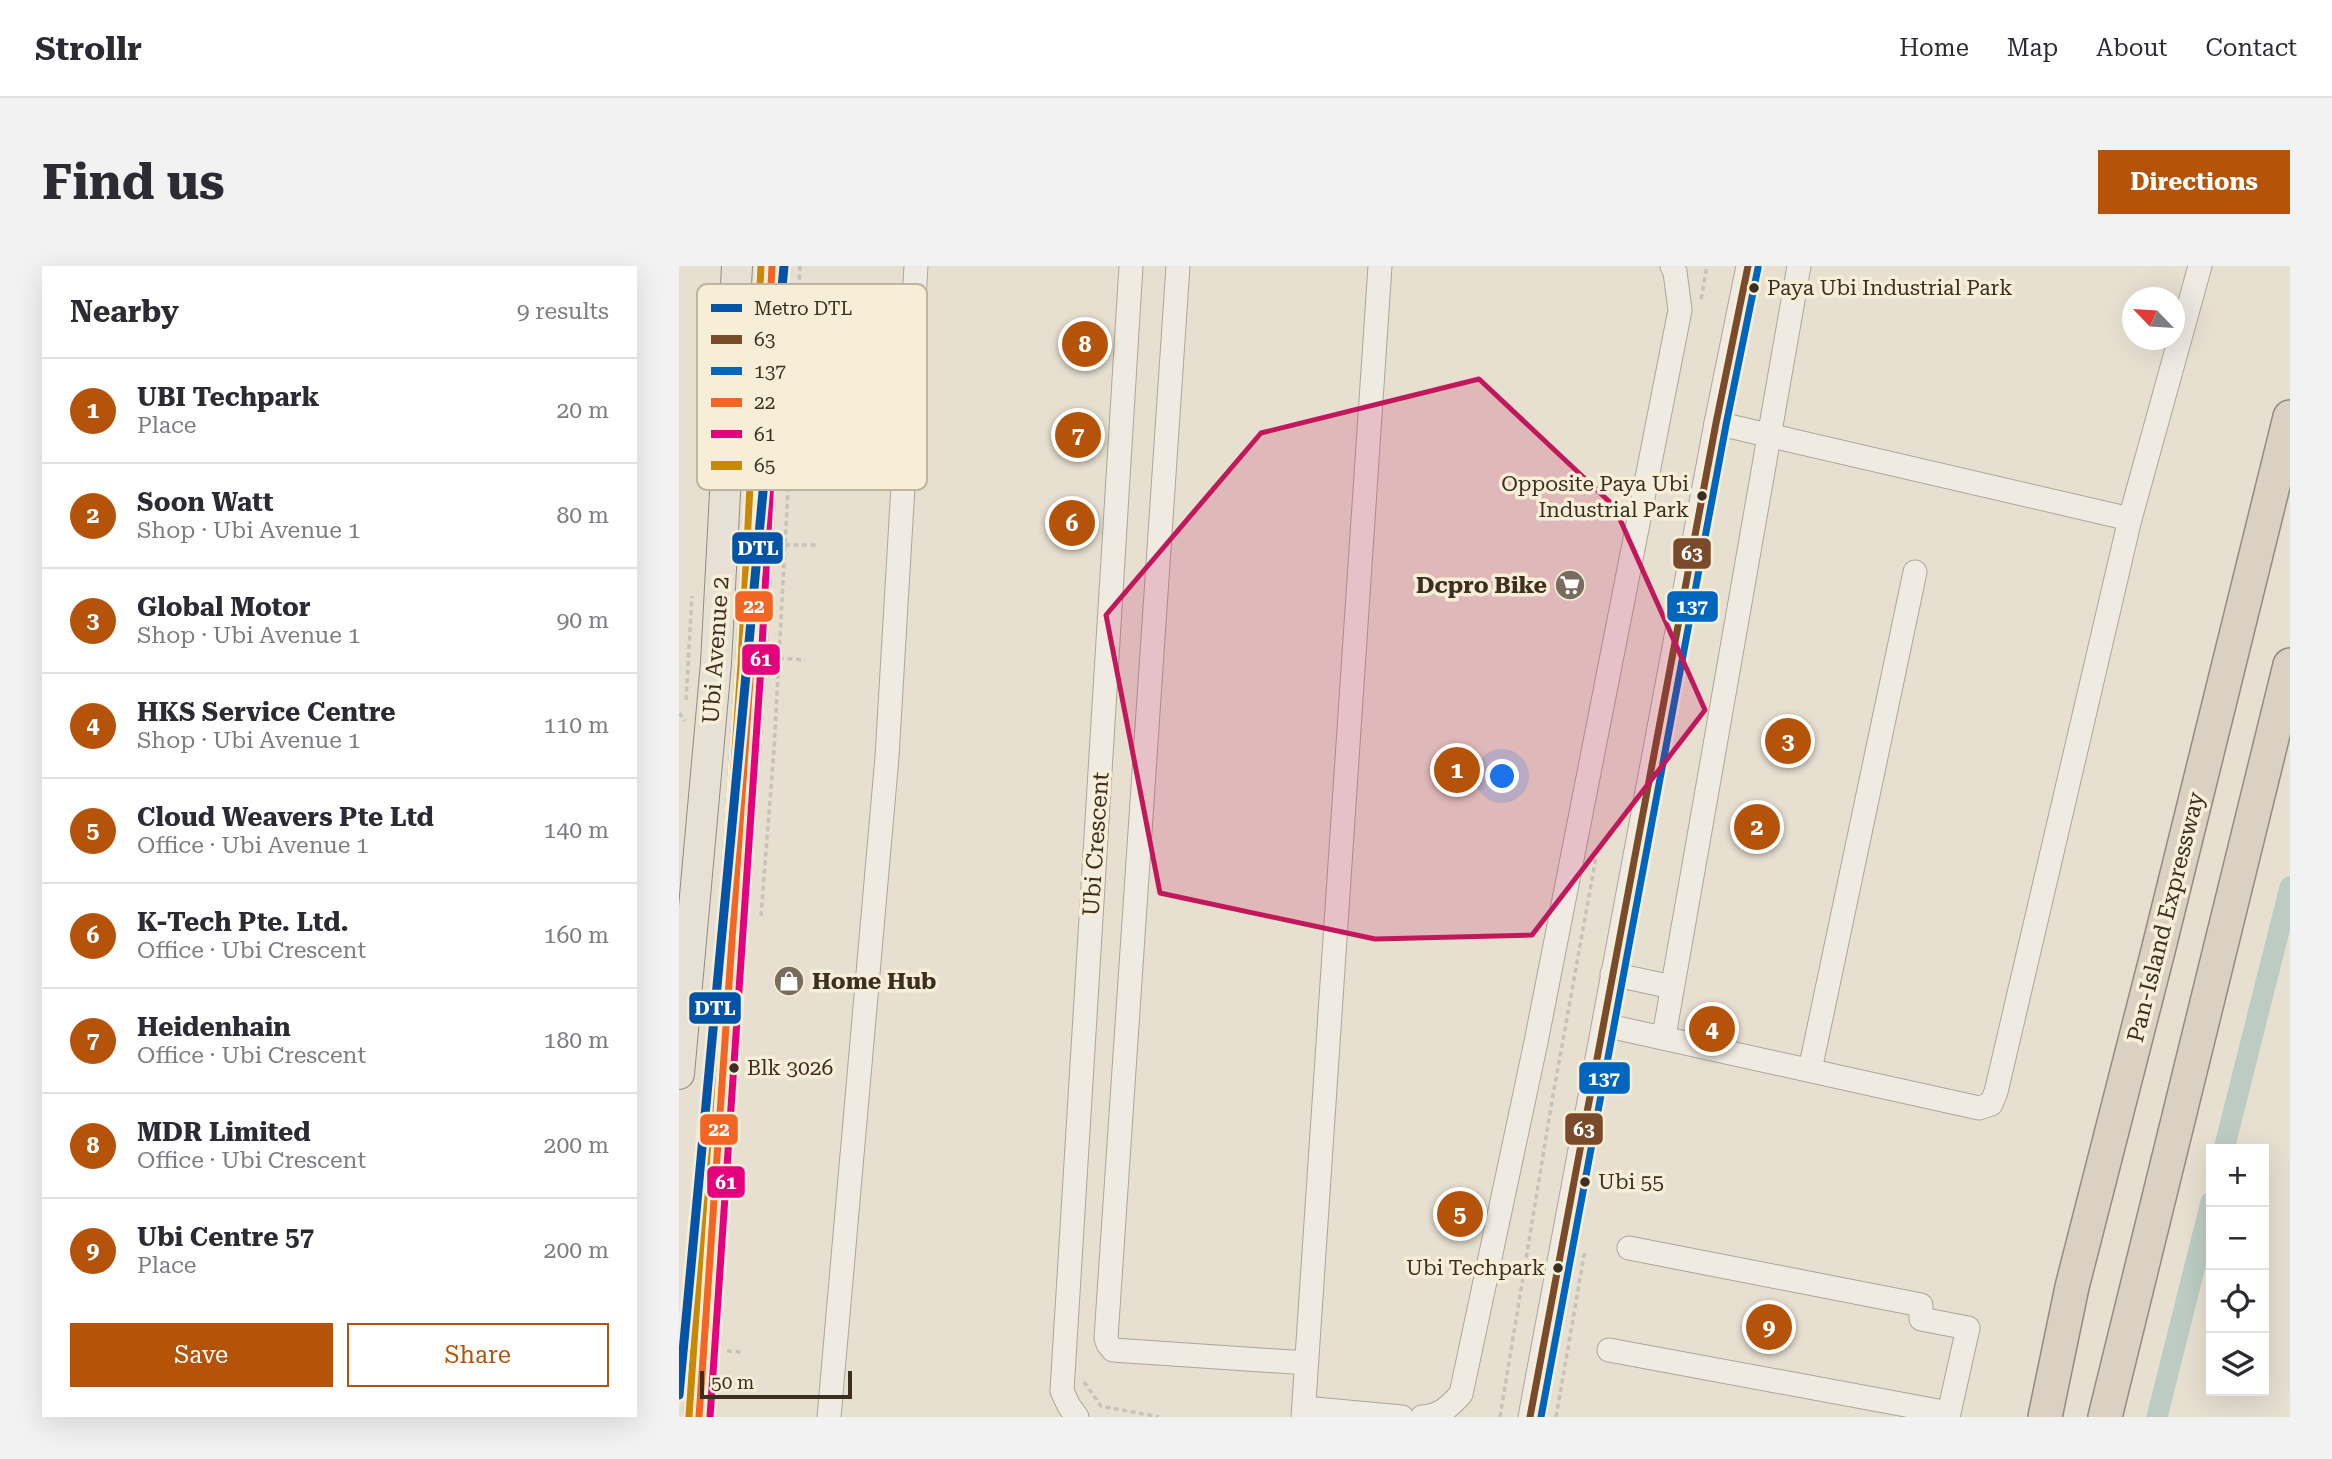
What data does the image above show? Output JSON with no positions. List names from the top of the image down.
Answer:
{
  "streets": {
    "highway": ["Pan-Island Expressway"],
    "main road": ["Ubi Avenue 2"],
    "street": ["Ubi Crescent"]
  },
  "places": {
    "other": [
      "Paya Ubi Industrial Park",
      "Opposite Paya Ubi Industrial Park",
      "Blk 3026",
      "Ubi 55",
      "Ubi Techpark"
    ],
    "supermarket": ["Dcpro Bike"],
    "shop": ["Home Hub"]
  },
  "lines": [
    "metro line DTL",
    "transit line 63",
    "transit line 22",
    "transit line 65",
    "transit line 61",
    "transit line 137"
  ],
  "legend": [
    "Metro DTL",
    "63",
    "137",
    "22",
    "61",
    "65"
  ],
  "scale_bar": "50 m",
  "north": "top left",
  "page": {
    "header": "Strollr",
    "nav": [
      "Home",
      "Map",
      "About",
      "Contact"
    ],
    "buttons": [
      "Directions",
      ["Save", "Share"]
    ],
    "title": "Find us",
    "heading": ["Nearby", "9 results"],
    "pins": [
      "8",
      "7",
      "6",
      "3",
      "1",
      "2",
      "4",
      "5",
      "9"
    ],
    "list": [
      {
        "mark": "1",
        "name": "UBI Techpark",
        "note": "Place",
        "value": "20 m"
      },
      {
        "mark": "2",
        "name": "Soon Watt",
        "note": "Shop · Ubi Avenue 1",
        "value": "80 m"
      },
      {
        "mark": "3",
        "name": "Global Motor",
        "note": "Shop · Ubi Avenue 1",
        "value": "90 m"
      },
      {
        "mark": "4",
        "name": "HKS Service Centre",
        "note": "Shop · Ubi Avenue 1",
        "value": "110 m"
      },
      {
        "mark": "5",
        "name": "Cloud Weavers Pte Ltd",
        "note": "Office · Ubi Avenue 1",
        "value": "140 m"
      },
      {
        "mark": "6",
        "name": "K-Tech Pte. Ltd.",
        "note": "Office · Ubi Crescent",
        "value": "160 m"
      },
      {
        "mark": "7",
        "name": "Heidenhain",
        "note": "Office · Ubi Crescent",
        "value": "180 m"
      },
      {
        "mark": "8",
        "name": "MDR Limited",
        "note": "Office · Ubi Crescent",
        "value": "200 m"
      },
      {
        "mark": "9",
        "name": "Ubi Centre 57",
        "note": "Place",
        "value": "200 m"
      }
    ],
    "map_buttons": ["+", "−"],
    "scale": "50 m"
  }
}
